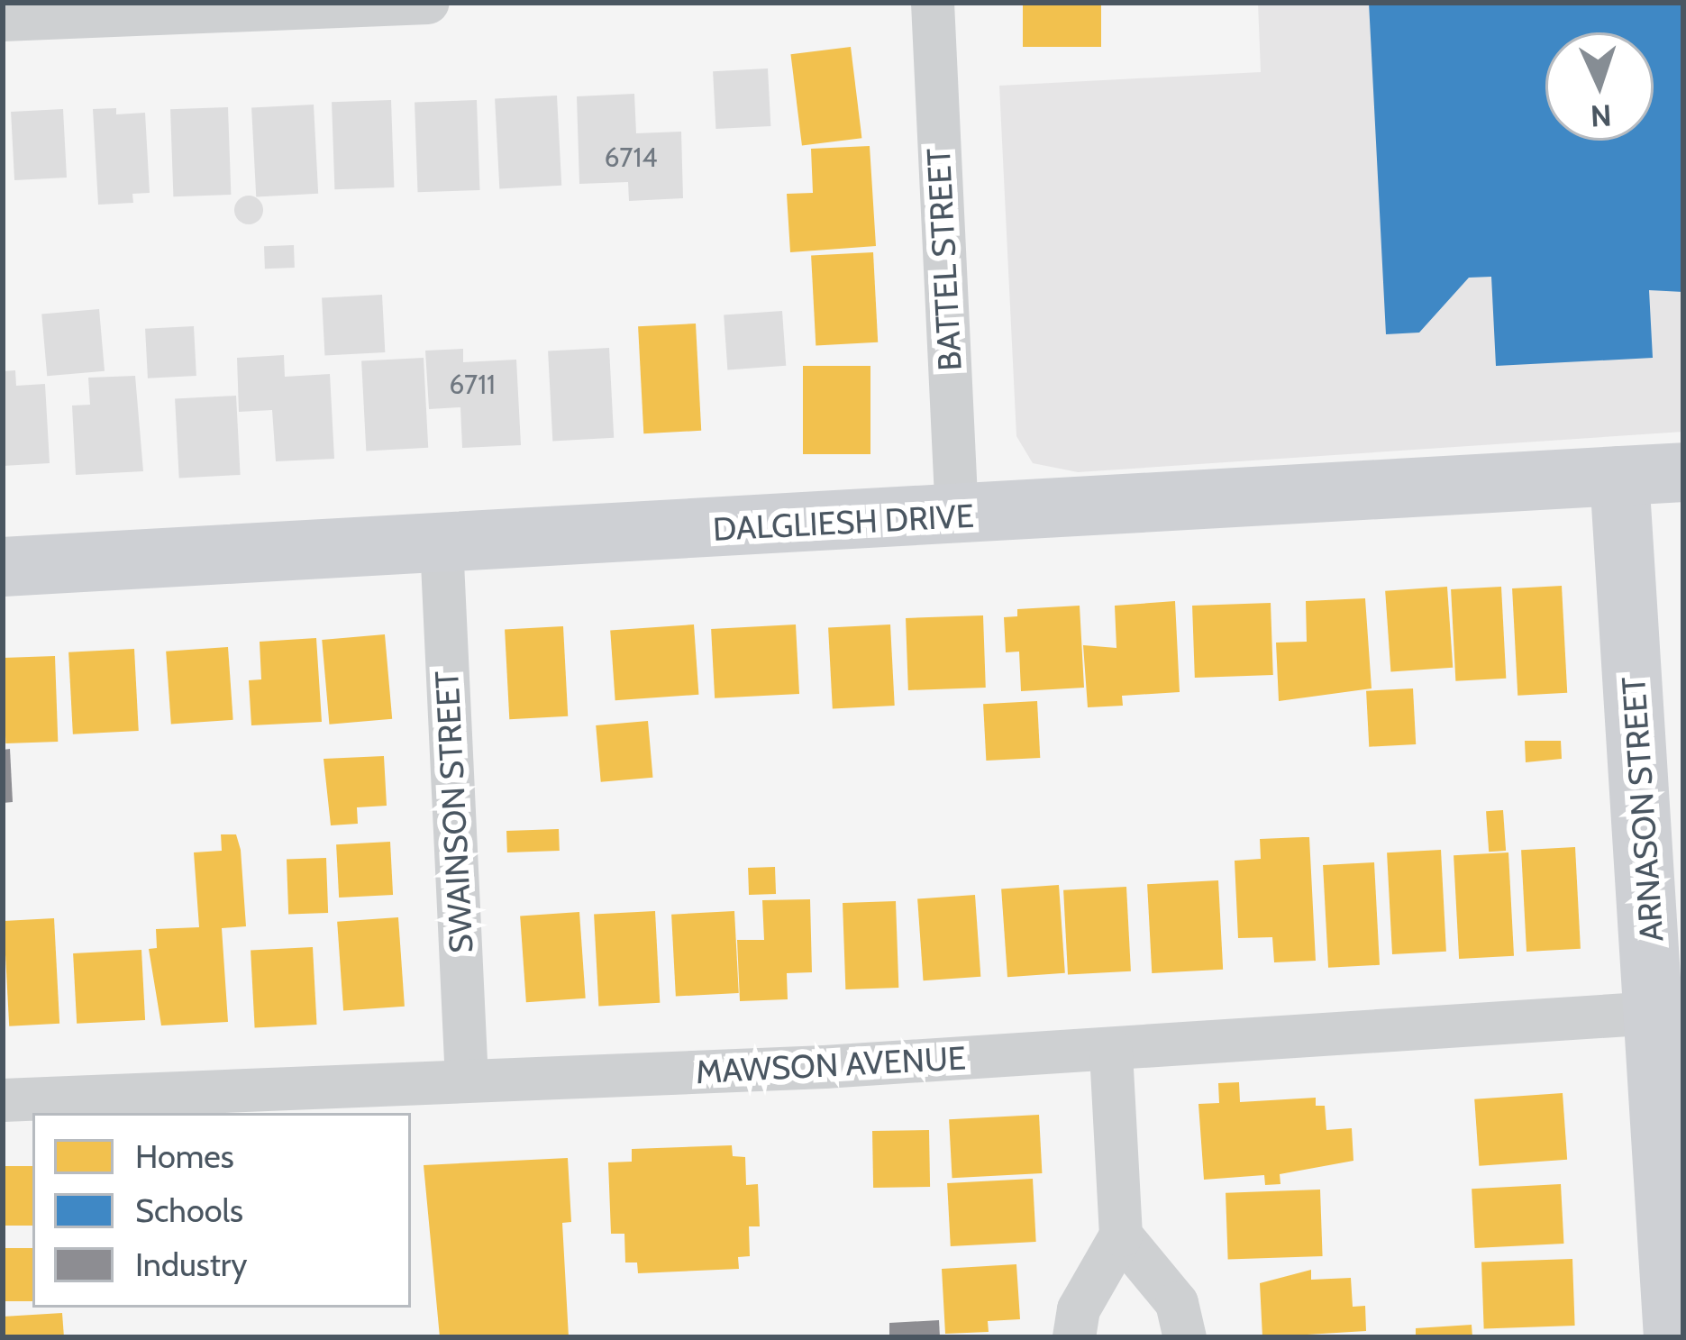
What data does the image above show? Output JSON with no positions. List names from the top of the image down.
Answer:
{
  "streets": {
    "street": [
      "BATTEL STREET",
      "DALGLIESH DRIVE",
      "ARNASON STREET",
      "SWAINSON STREET",
      "MAWSON AVENUE"
    ]
  },
  "crossings": [
    ["BATTEL STREET", "DALGLIESH DRIVE"],
    ["DALGLIESH DRIVE", "ARNASON STREET"],
    ["DALGLIESH DRIVE", "SWAINSON STREET"],
    ["ARNASON STREET", "MAWSON AVENUE"],
    ["SWAINSON STREET", "MAWSON AVENUE"]
  ],
  "house_numbers": ["6714", "6711"],
  "legend": ["Homes", "Schools", "Industry"],
  "north": "bottom"
}
